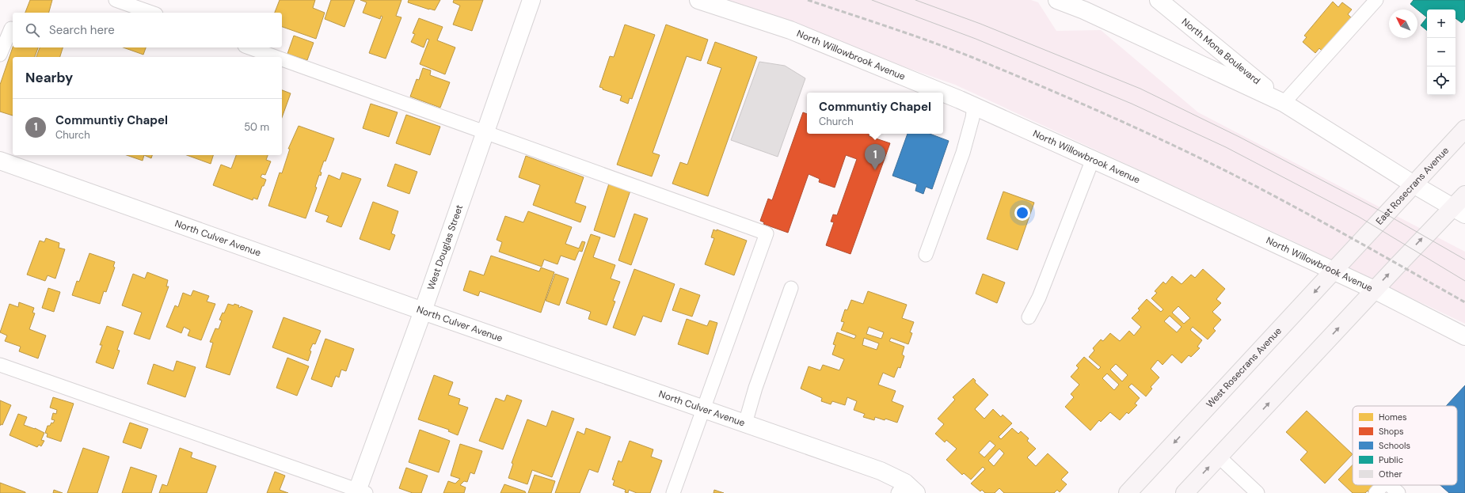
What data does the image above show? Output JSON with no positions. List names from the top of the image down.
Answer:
{
  "streets": {
    "main road": ["East Rosecrans Avenue", "West Rosecrans Avenue"],
    "street": [
      "North Mona Boulevard",
      "North Willowbrook Avenue",
      "North Culver Avenue",
      "West Douglas Street"
    ]
  },
  "crossings": [
    ["North Willowbrook Avenue", "West Rosecrans Avenue"],
    ["East Rosecrans Avenue", "West Rosecrans Avenue"],
    ["North Culver Avenue", "West Douglas Street"]
  ],
  "legend": [
    "Homes",
    "Shops",
    "Schools",
    "Public",
    "Other"
  ],
  "north": "top left",
  "page": {
    "map_buttons": ["+", "−"],
    "search": "Search here",
    "heading": "Nearby",
    "popup": ["Communtiy Chapel", "Church"],
    "list": [
      {
        "mark": "1",
        "name": "Communtiy Chapel",
        "note": "Church",
        "value": "50 m"
      }
    ],
    "pins": "1"
  }
}
